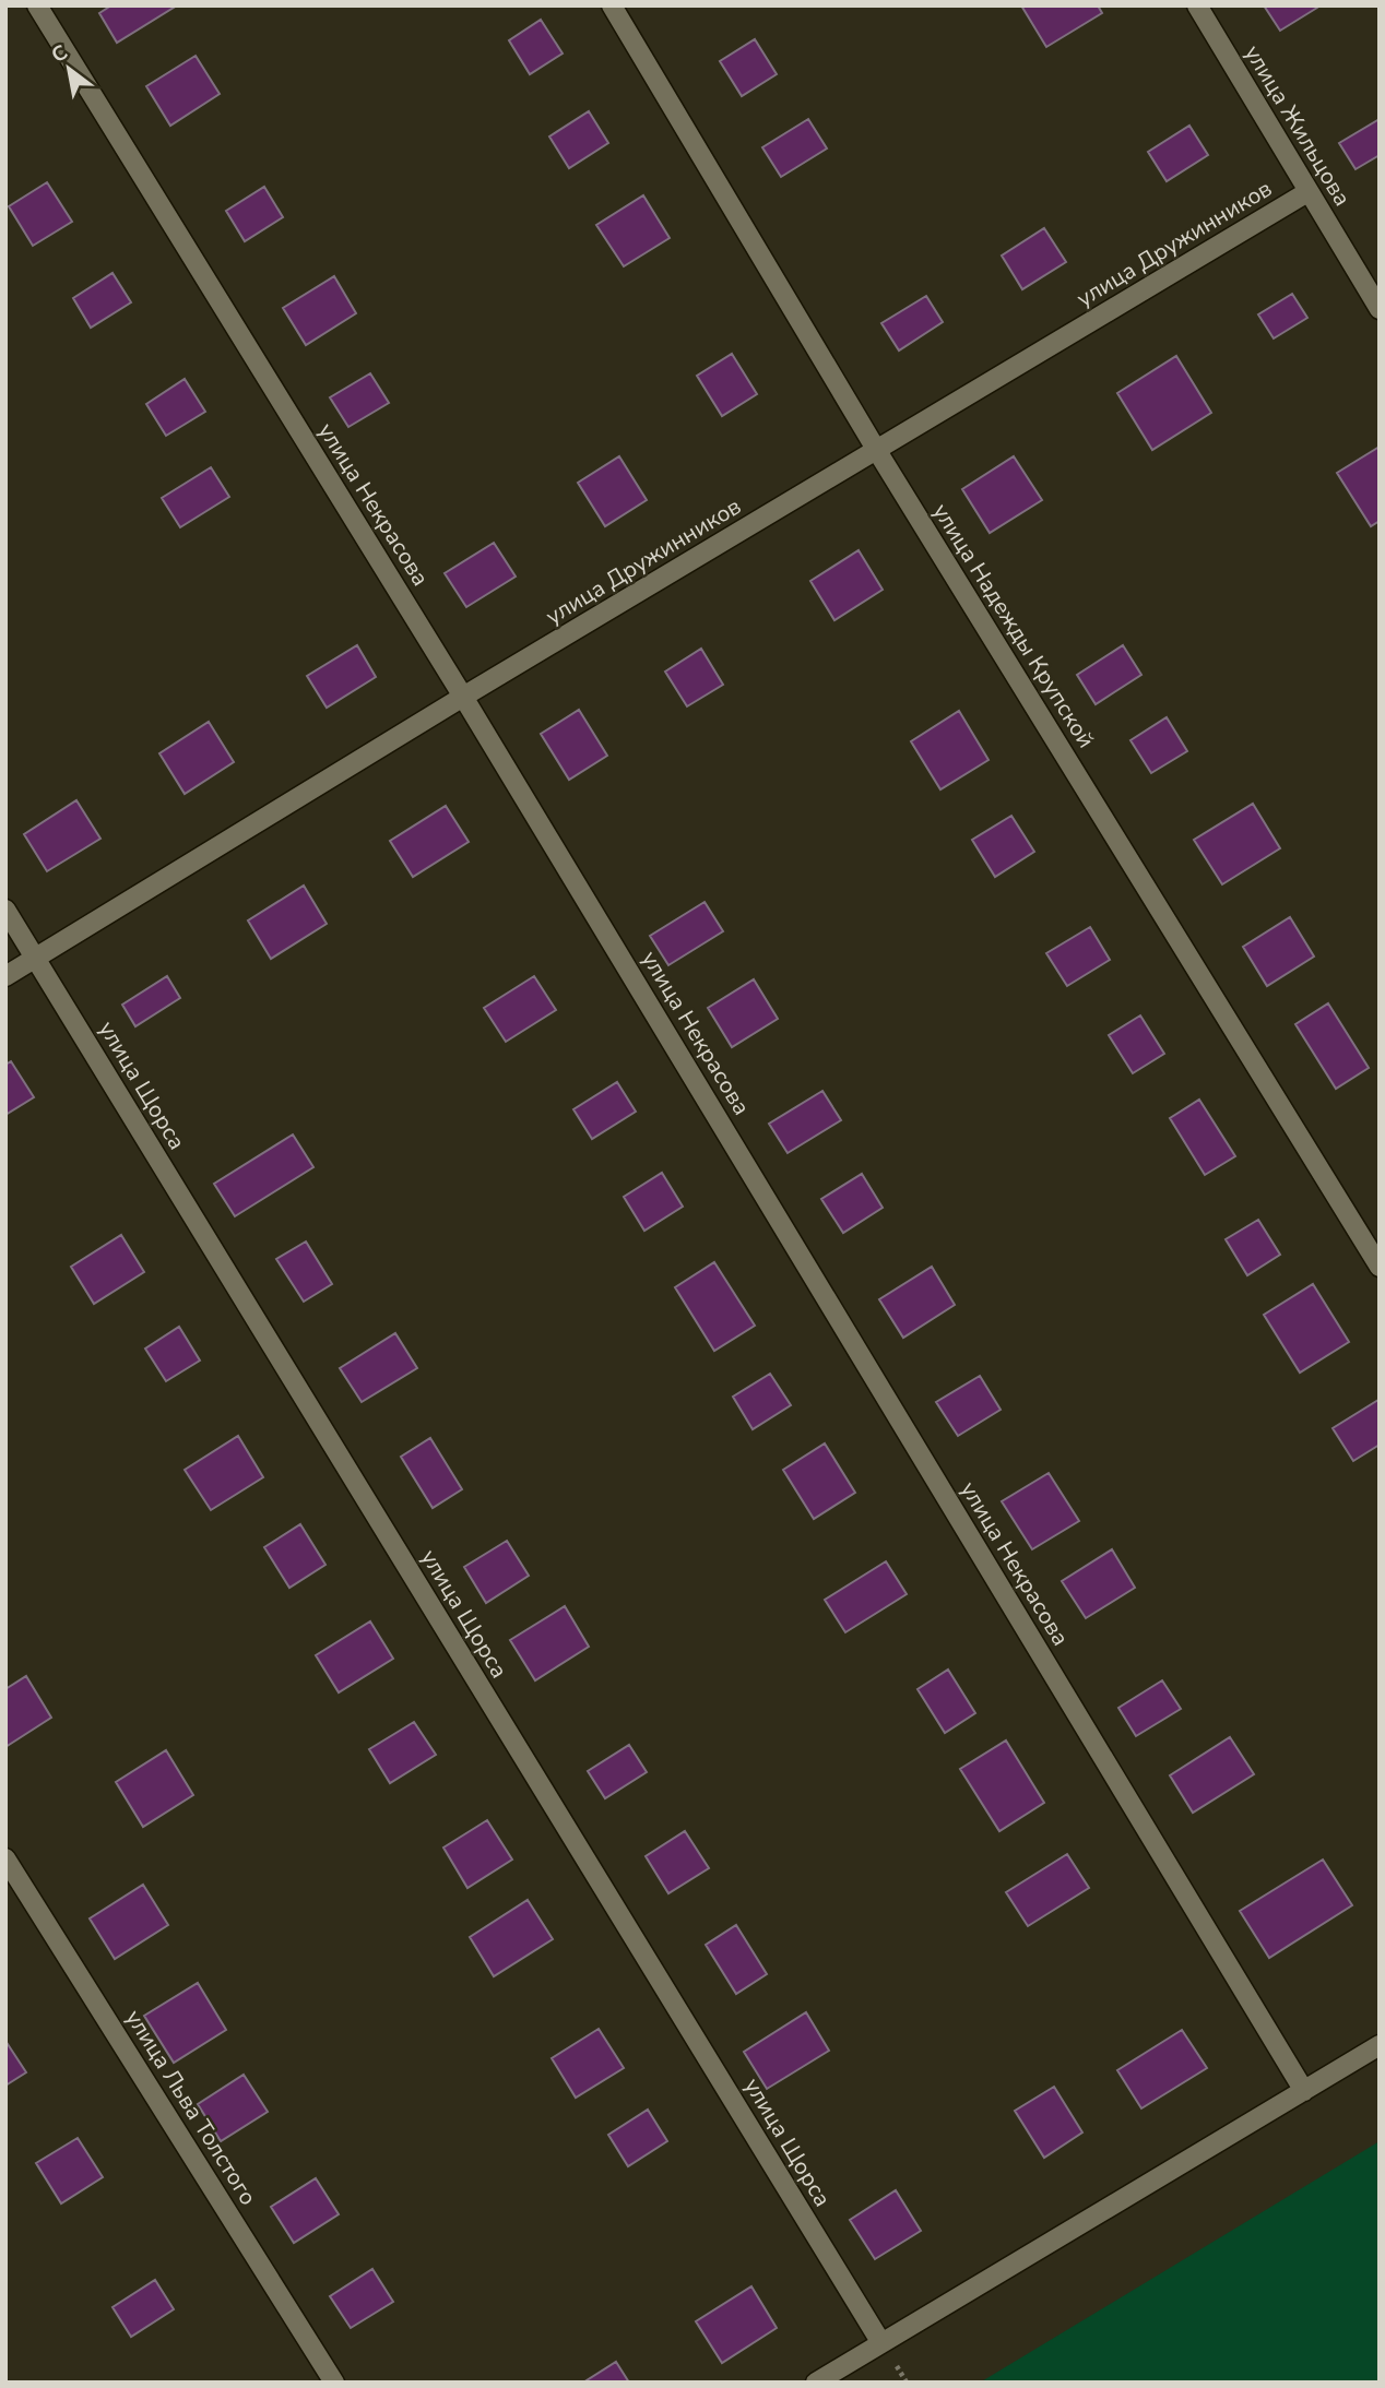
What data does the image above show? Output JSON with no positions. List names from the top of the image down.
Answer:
{
  "streets": {
    "street": [
      "улица Жильцова",
      "улица Дружинников",
      "улица Некрасова",
      "улица Надежды Крупской",
      "улица Щорса",
      "улица Льва Толстого"
    ]
  },
  "crossings": [
    ["улица Жильцова", "улица Дружинников"],
    ["улица Дружинников", "улица Некрасова"],
    ["улица Дружинников", "улица Надежды Крупской"],
    ["улица Дружинников", "улица Щорса"]
  ],
  "north": "top left"
}
